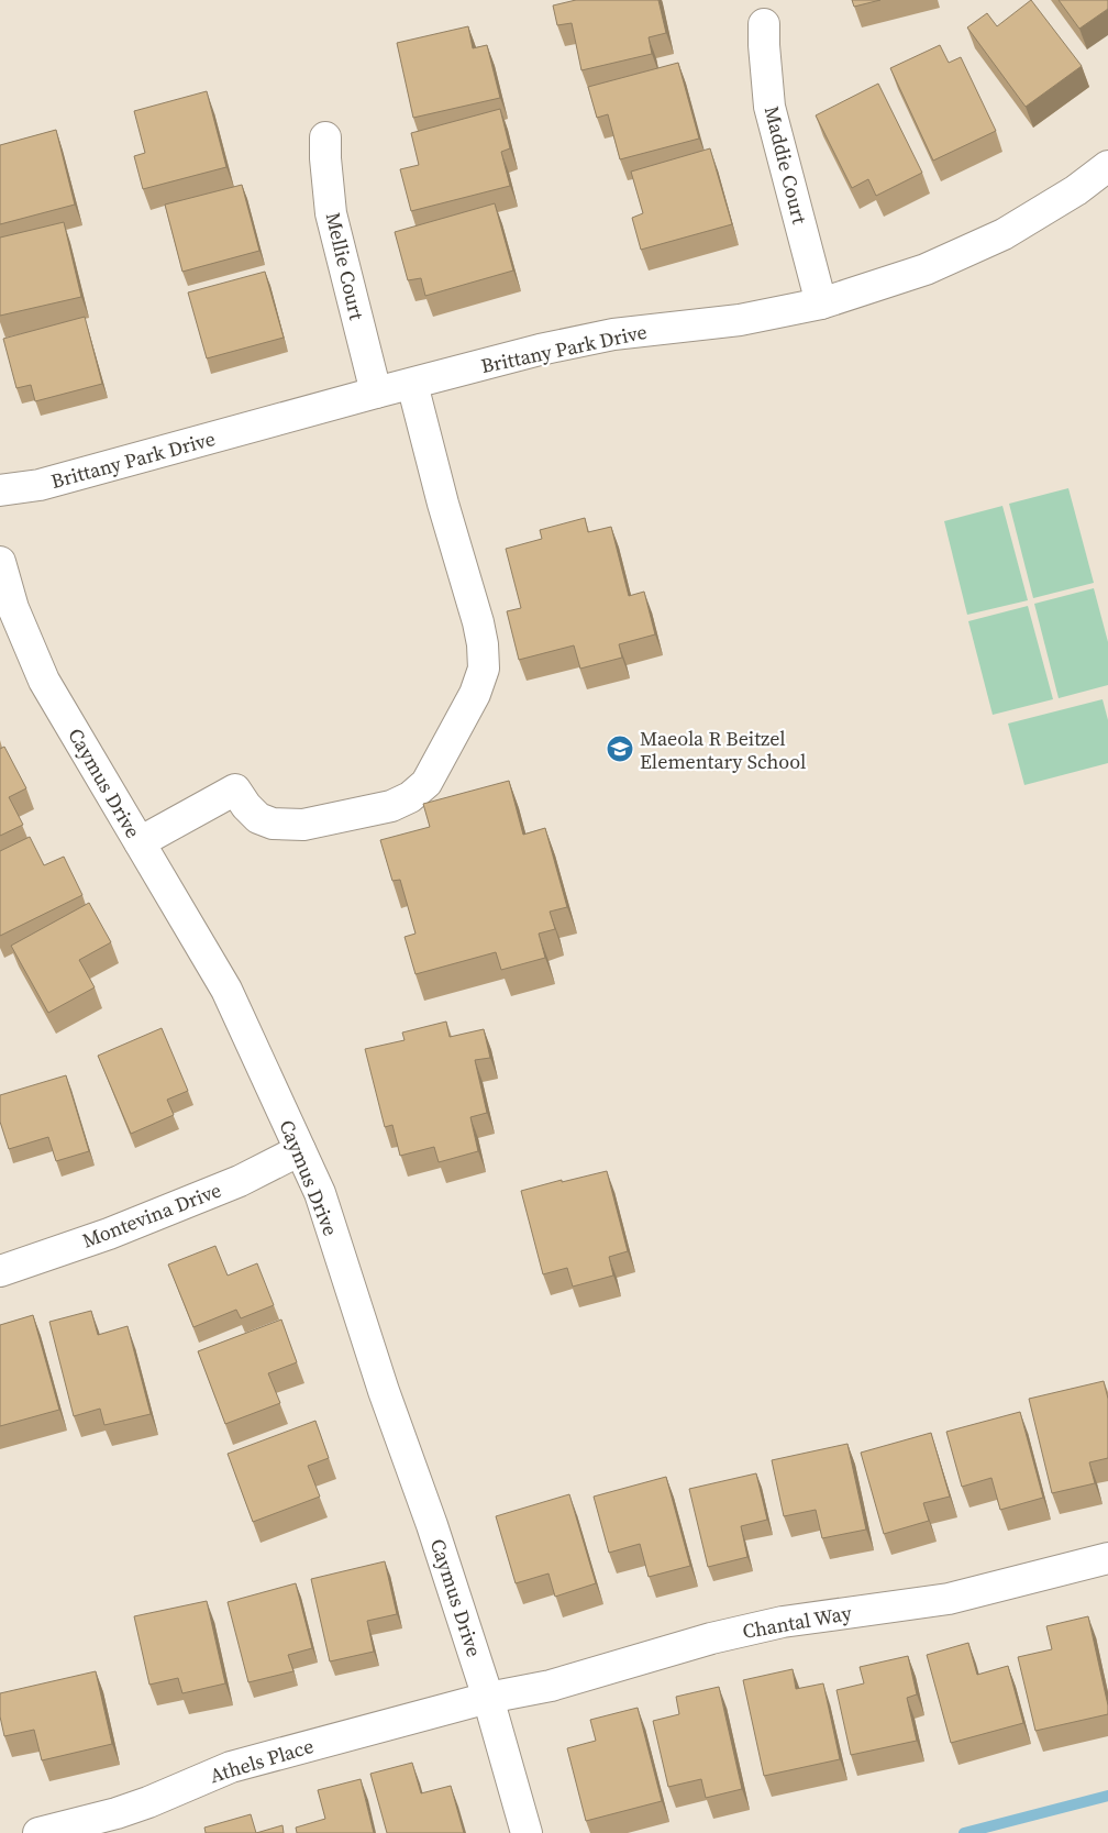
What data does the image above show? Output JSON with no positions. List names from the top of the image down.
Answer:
{
  "streets": {
    "street": [
      "Maddie Court",
      "Mellie Court",
      "Brittany Park Drive",
      "Caymus Drive",
      "Montevina Drive",
      "Chantal Way",
      "Athels Place"
    ]
  },
  "crossings": [
    ["Maddie Court", "Brittany Park Drive"],
    ["Mellie Court", "Brittany Park Drive"],
    ["Caymus Drive", "Montevina Drive"],
    ["Caymus Drive", "Chantal Way"],
    ["Caymus Drive", "Athels Place"],
    ["Chantal Way", "Athels Place"]
  ],
  "places": {
    "school or university": ["Maeola R Beitzel Elementary School"]
  }
}
